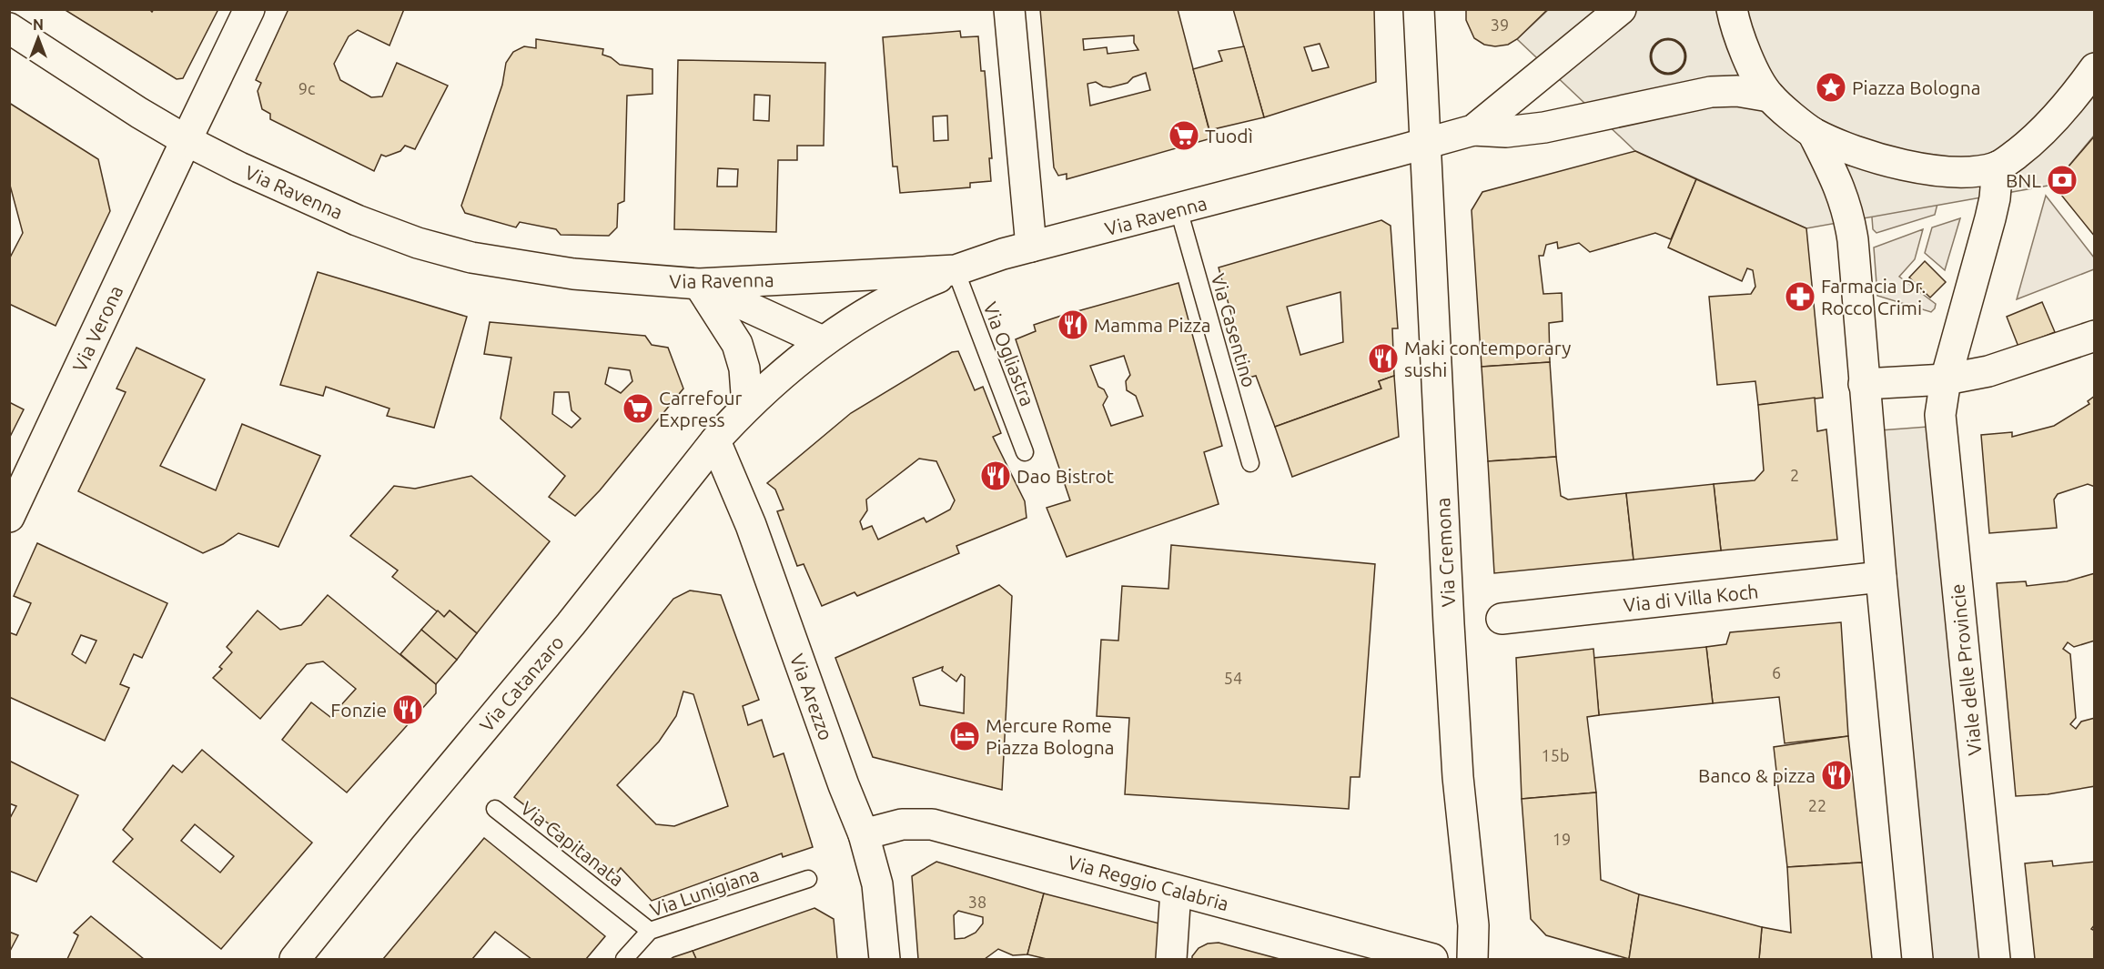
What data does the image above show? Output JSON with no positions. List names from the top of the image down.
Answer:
{
  "streets": {
    "street": [
      "Via Ravenna",
      "Via Verona",
      "Via Cremona",
      "Via di Villa Koch",
      "Viale delle Provincie",
      "Via Catanzaro",
      "Via Arezzo",
      "Via Reggio Calabria"
    ],
    "lane": [
      "Via Casentino",
      "Via Ogliastra",
      "Via Capitanata",
      "Via Lunigiana"
    ]
  },
  "crossings": [
    ["Via Ravenna", "Via Verona"],
    ["Via Ravenna", "Via Casentino"],
    ["Via Ravenna", "Via Ogliastra"],
    ["Via Ravenna", "Via Cremona"],
    ["Via Ravenna", "Via Catanzaro"],
    ["Via Ogliastra", "Via Catanzaro"],
    ["Via Catanzaro", "Via Arezzo"],
    ["Via Arezzo", "Via Reggio Calabria"],
    ["Via Capitanata", "Via Lunigiana"]
  ],
  "places": {
    "place": ["Piazza Bologna"],
    "supermarket": ["Tuodì", "Carrefour Express"],
    "bank": ["BNL"],
    "pharmacy": ["Farmacia Dr. Rocco Crimi"],
    "restaurant": [
      "Mamma Pizza",
      "Maki contemporary sushi",
      "Dao Bistrot",
      "Fonzie",
      "Banco & pizza"
    ],
    "hotel": ["Mercure Rome Piazza Bologna"]
  },
  "house_numbers": [
    "39",
    "9c",
    "2",
    "6",
    "54",
    "15b",
    "22",
    "19",
    "38"
  ],
  "north": "top"
}
